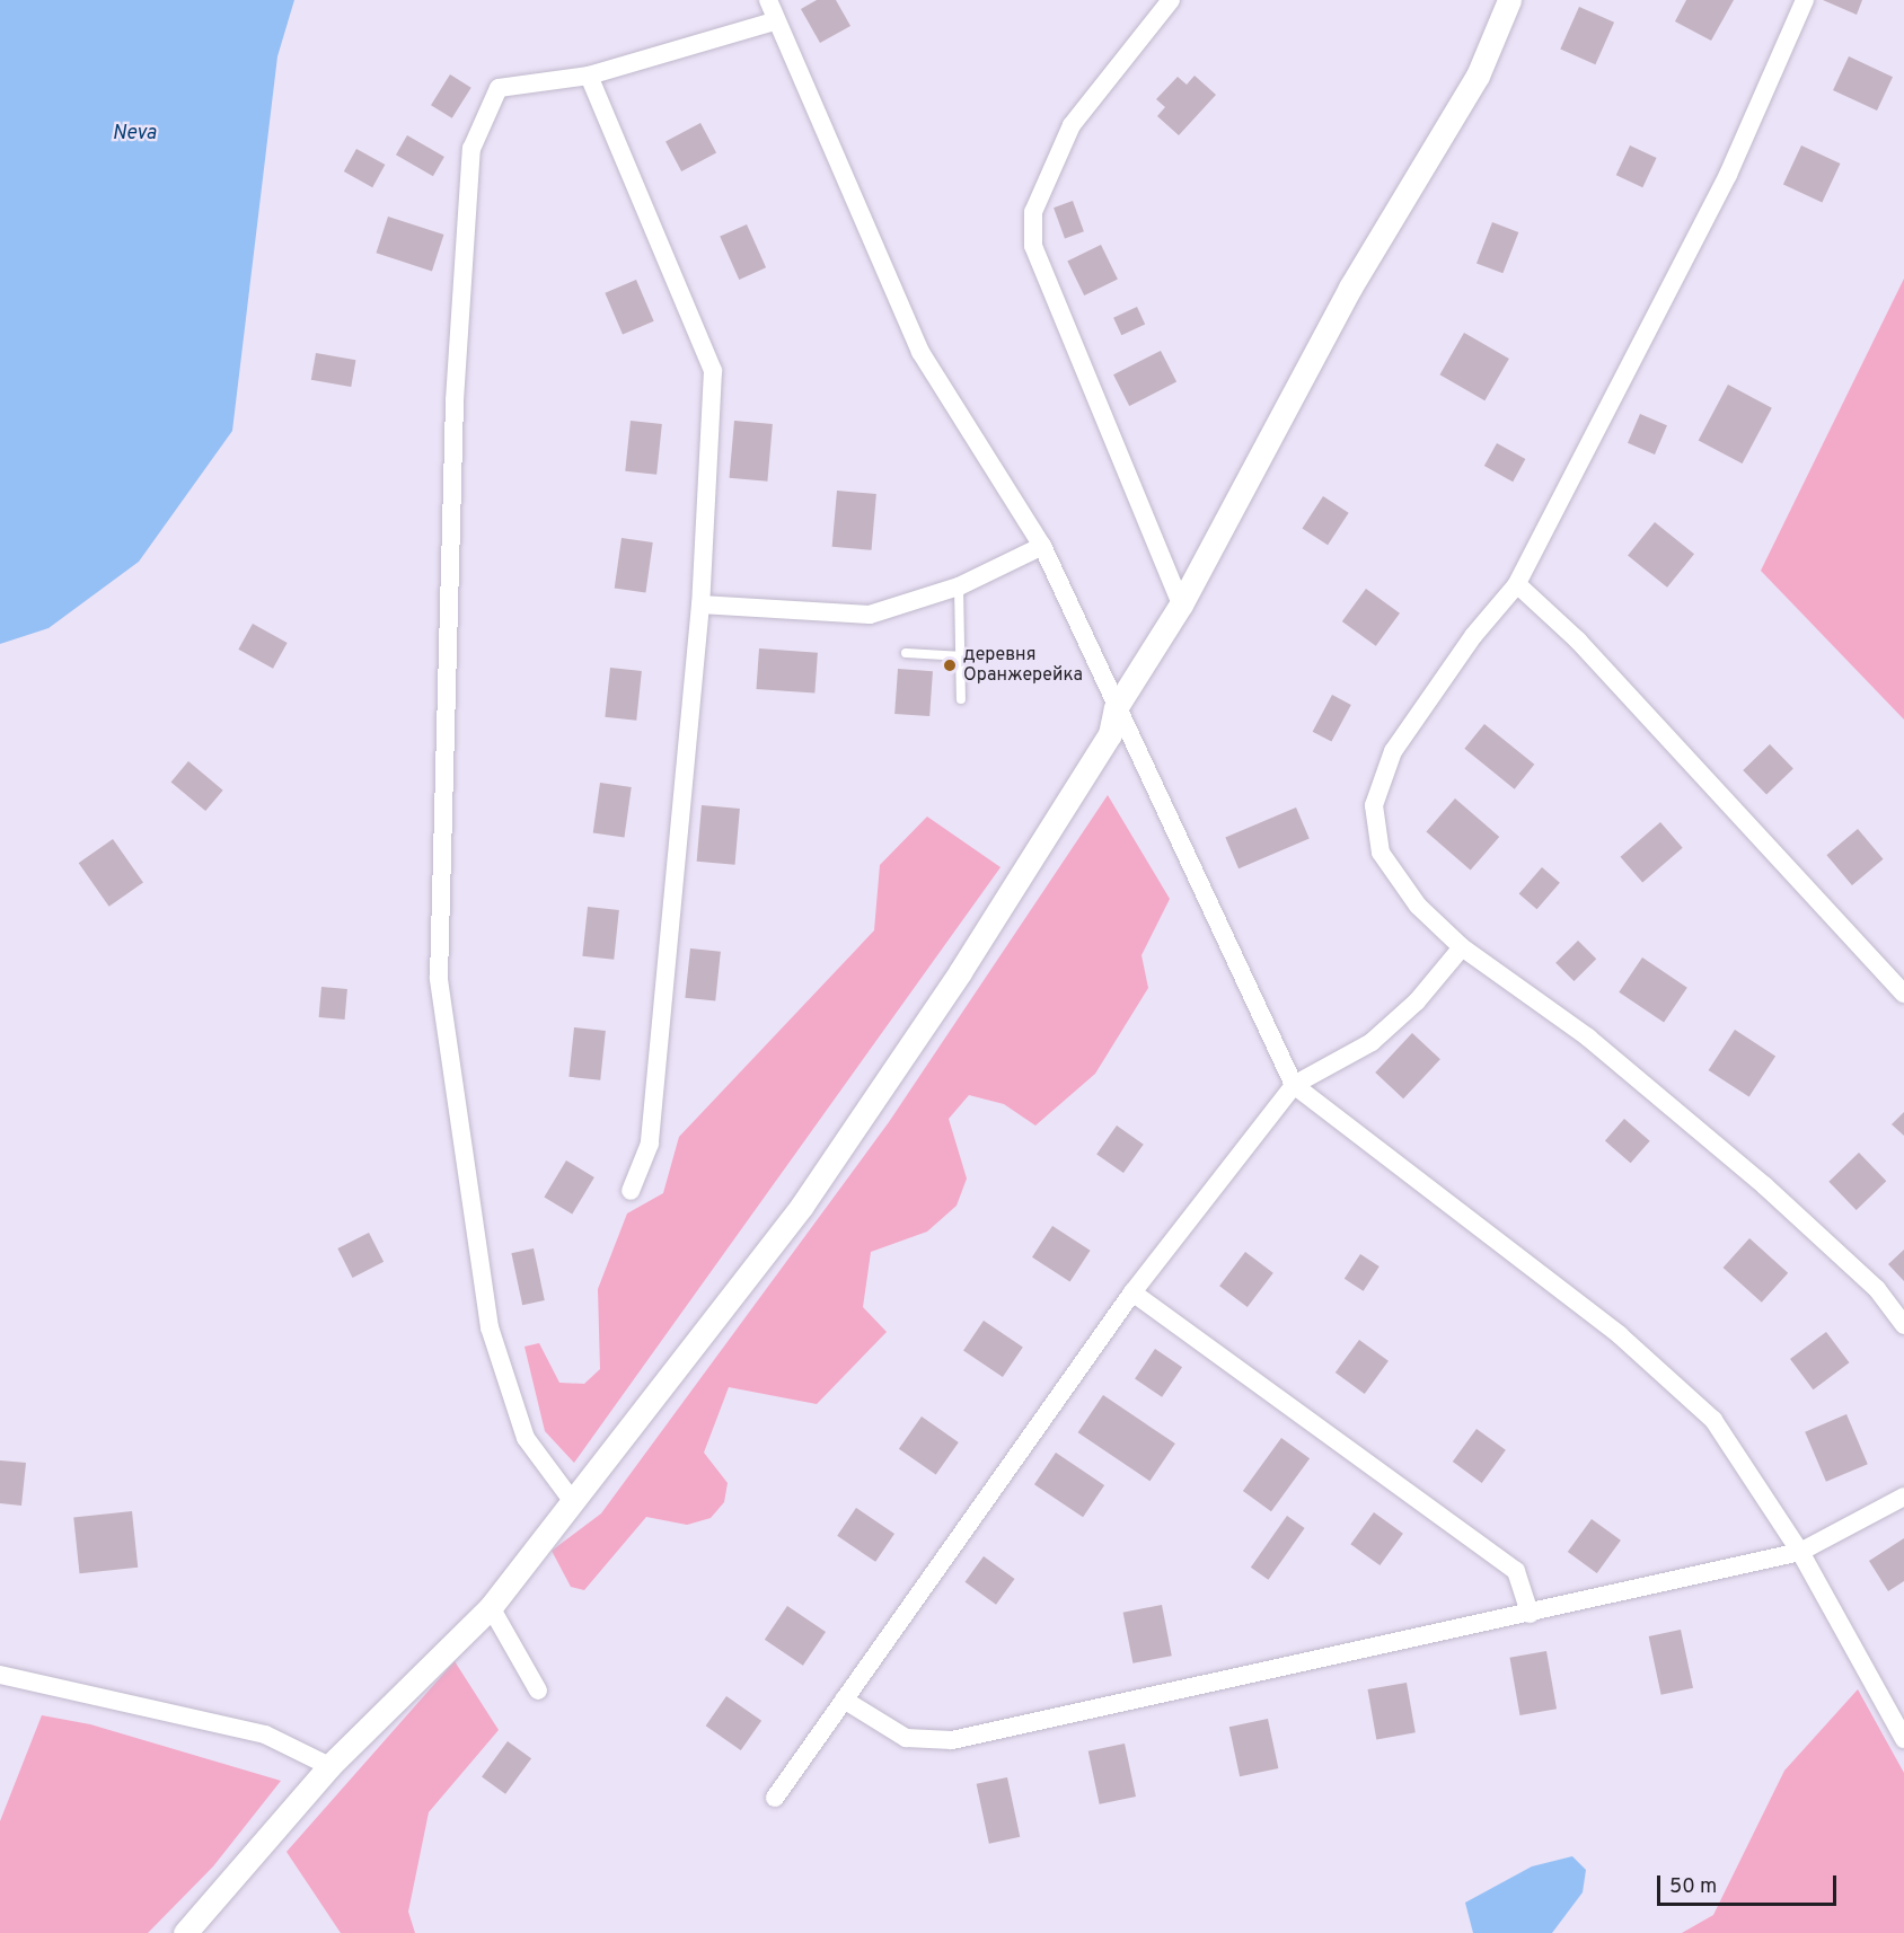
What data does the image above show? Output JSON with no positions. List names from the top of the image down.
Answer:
{
  "water": ["Neva"],
  "places": ["деревня Оранжерейка"],
  "scale_bar": "50 m"
}
